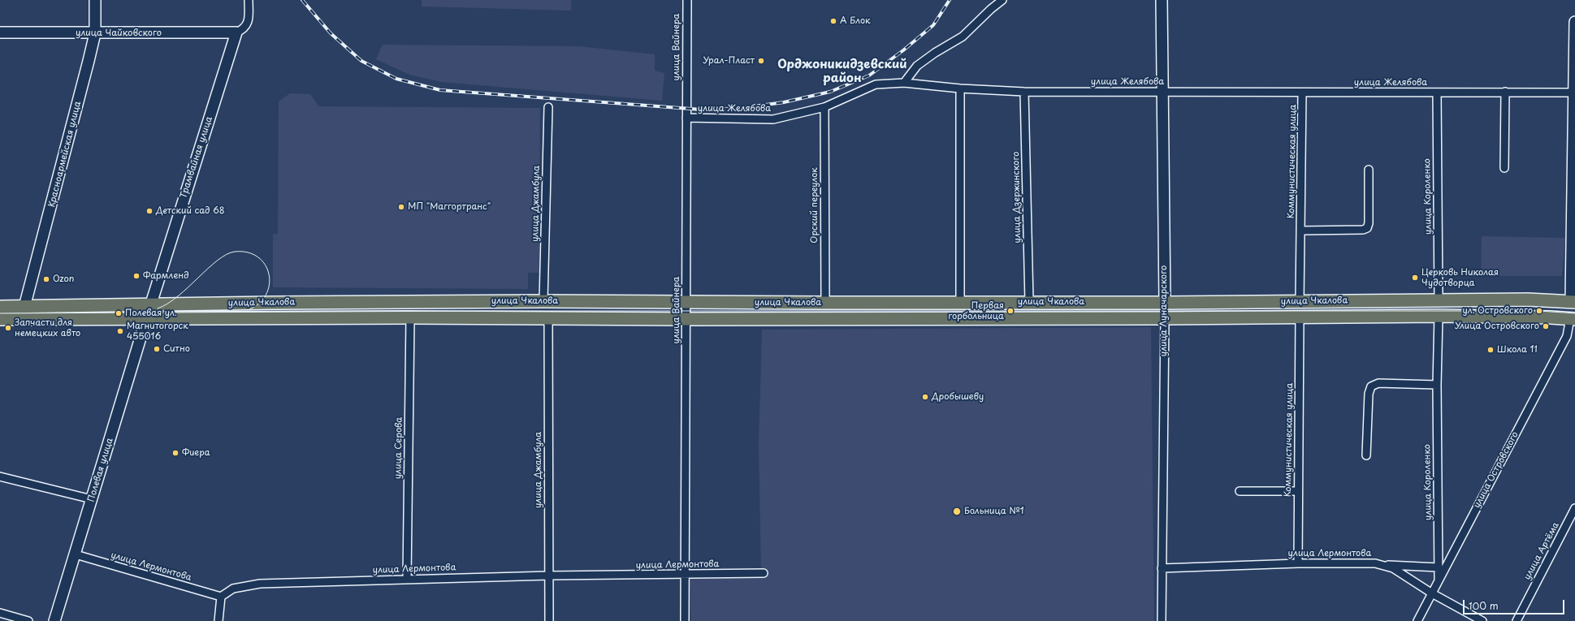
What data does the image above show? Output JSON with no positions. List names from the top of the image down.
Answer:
{
  "streets": {
    "main road": ["улица Чкалова", "улица Луначарского"],
    "street": [
      "улица Чайковского",
      "улица Вайнера",
      "улица Желябова",
      "Красноармейская улица",
      "Трамвайная улица",
      "Коммунистическая улица",
      "улица Короленко",
      "улица Дзержинского",
      "улица Джамбула",
      "Орский переулок",
      "улица Серова",
      "Полевая улица",
      "улица Островского",
      "улица Артёма",
      "улица Лермонтова"
    ]
  },
  "crossings": [
    ["улица Чайковского", "Красноармейская улица"],
    ["улица Чайковского", "Трамвайная улица"],
    ["улица Вайнера", "улица Желябова"],
    ["улица Вайнера", "улица Чкалова"],
    ["улица Вайнера", "улица Лермонтова"],
    ["улица Желябова", "Коммунистическая улица"],
    ["улица Желябова", "улица Короленко"],
    ["улица Желябова", "улица Дзержинского"],
    ["улица Желябова", "Орский переулок"],
    ["улица Желябова", "улица Луначарского"],
    ["Красноармейская улица", "улица Чкалова"],
    ["Трамвайная улица", "улица Чкалова"],
    ["Трамвайная улица", "Полевая улица"],
    ["Коммунистическая улица", "улица Чкалова"],
    ["Коммунистическая улица", "улица Лермонтова"],
    ["улица Короленко", "улица Чкалова"],
    ["улица Короленко", "улица Островского"],
    ["улица Дзержинского", "улица Чкалова"],
    ["улица Джамбула", "улица Чкалова"],
    ["улица Джамбула", "улица Лермонтова"],
    ["Орский переулок", "улица Чкалова"],
    ["улица Чкалова", "улица Луначарского"],
    ["улица Чкалова", "улица Серова"],
    ["улица Чкалова", "Полевая улица"],
    ["улица Чкалова", "улица Островского"],
    ["улица Луначарского", "улица Лермонтова"],
    ["улица Серова", "улица Лермонтова"],
    ["Полевая улица", "улица Лермонтова"],
    ["улица Островского", "улица Лермонтова"]
  ],
  "districts": ["Орджоникидзевский район"],
  "places": [
    "А Блок",
    "Урал-Пласт",
    "МП \"Маггортранс\"",
    "Детский сад 68",
    "Фармленд",
    "Церковь Николая Чудотворца",
    "Ozon",
    "Первая горбольница",
    "ул. Островского",
    "Полевая ул.",
    "Улица Островского",
    "Запчасти для немецких авто",
    "Магнитогорск 455016",
    "Ситно",
    "Школа 11",
    "Дробышеву",
    "Фиера",
    "Больница №1"
  ],
  "scale_bar": "100 m"
}
